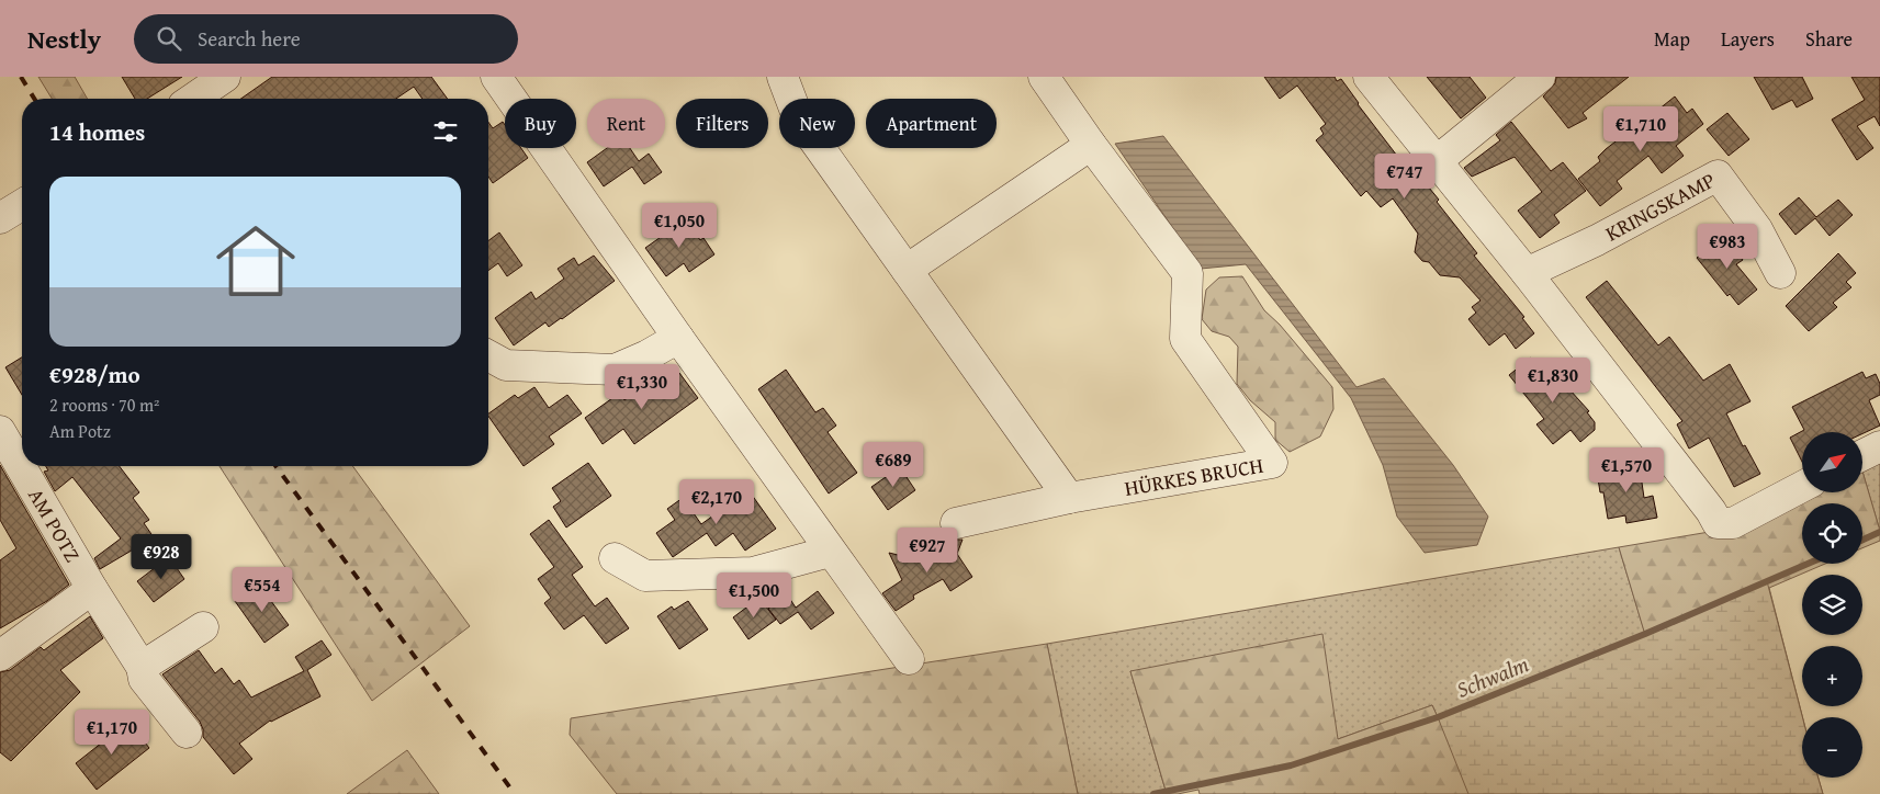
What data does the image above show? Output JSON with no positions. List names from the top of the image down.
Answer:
{
  "streets": {
    "street": ["KRINGSKAMP", "HÜRKES BRUCH", "AM POTZ"]
  },
  "water": ["Schwalm"],
  "north": "top right",
  "page": {
    "header": "Nestly",
    "search": "Search here",
    "nav": ["Map", "Layers", "Share"],
    "chip": [
      "Buy",
      "Rent",
      "Filters",
      "New",
      "Apartment"
    ],
    "heading": "14 homes",
    "price": [
      "€1,710",
      "€747",
      "€1,050",
      "€983",
      "€1,830",
      "€1,330",
      "€689",
      "€1,570",
      "€2,170",
      "€927",
      "€928",
      "€554",
      "€1,500",
      "€1,170"
    ],
    "list": [
      {
        "name": "€928/mo",
        "note": "2 rooms · 70 m² · Am Potz"
      }
    ],
    "map_buttons": ["+", "−"]
  }
}
